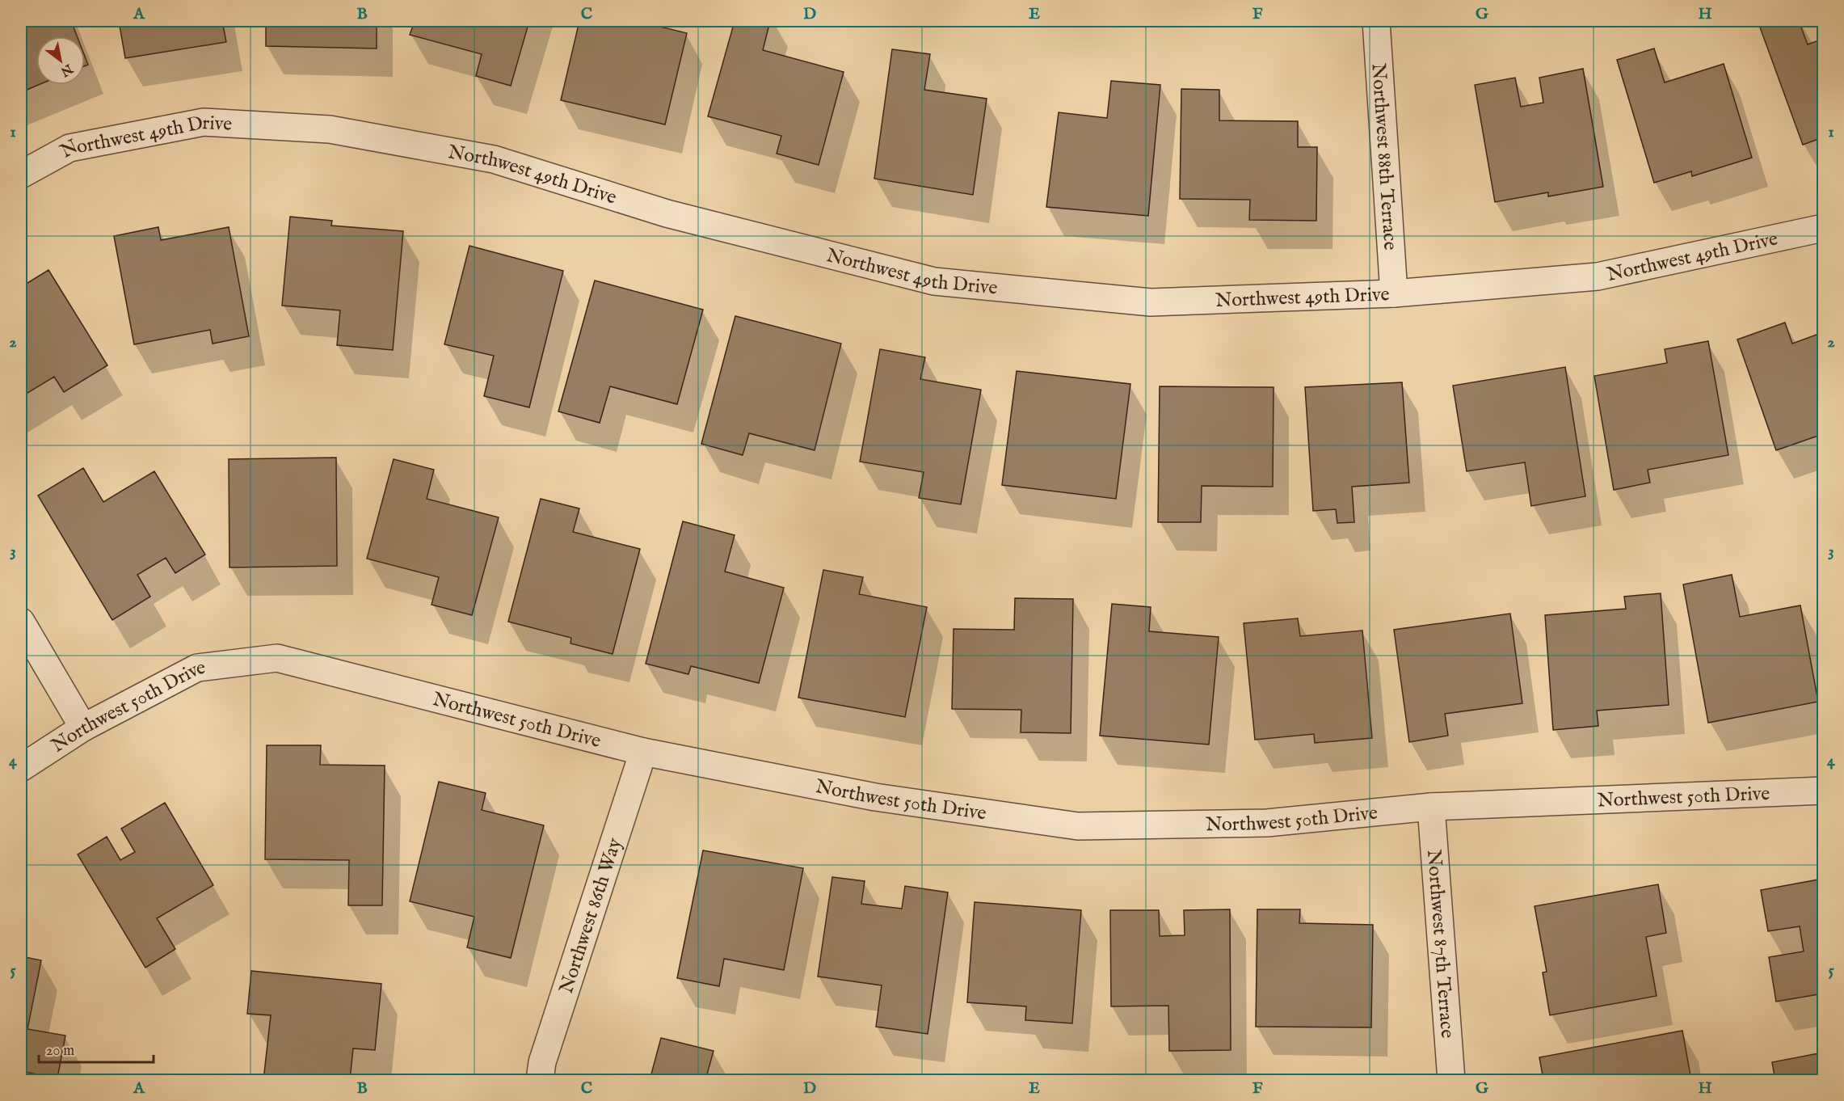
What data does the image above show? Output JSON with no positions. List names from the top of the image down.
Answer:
{
  "streets": {
    "street": [
      "Northwest 49th Drive",
      "Northwest 88th Terrace",
      "Northwest 50th Drive",
      "Northwest 86th Way",
      "Northwest 87th Terrace"
    ]
  },
  "crossings": [
    ["Northwest 49th Drive", "Northwest 88th Terrace"],
    ["Northwest 50th Drive", "Northwest 86th Way"],
    ["Northwest 50th Drive", "Northwest 87th Terrace"]
  ],
  "scale_bar": "20 m",
  "north": "bottom right",
  "grid": {
    "columns": [
      "A",
      "B",
      "C",
      "D",
      "E",
      "F",
      "G",
      "H"
    ],
    "rows": [
      "1",
      "2",
      "3",
      "4",
      "5"
    ]
  }
}
